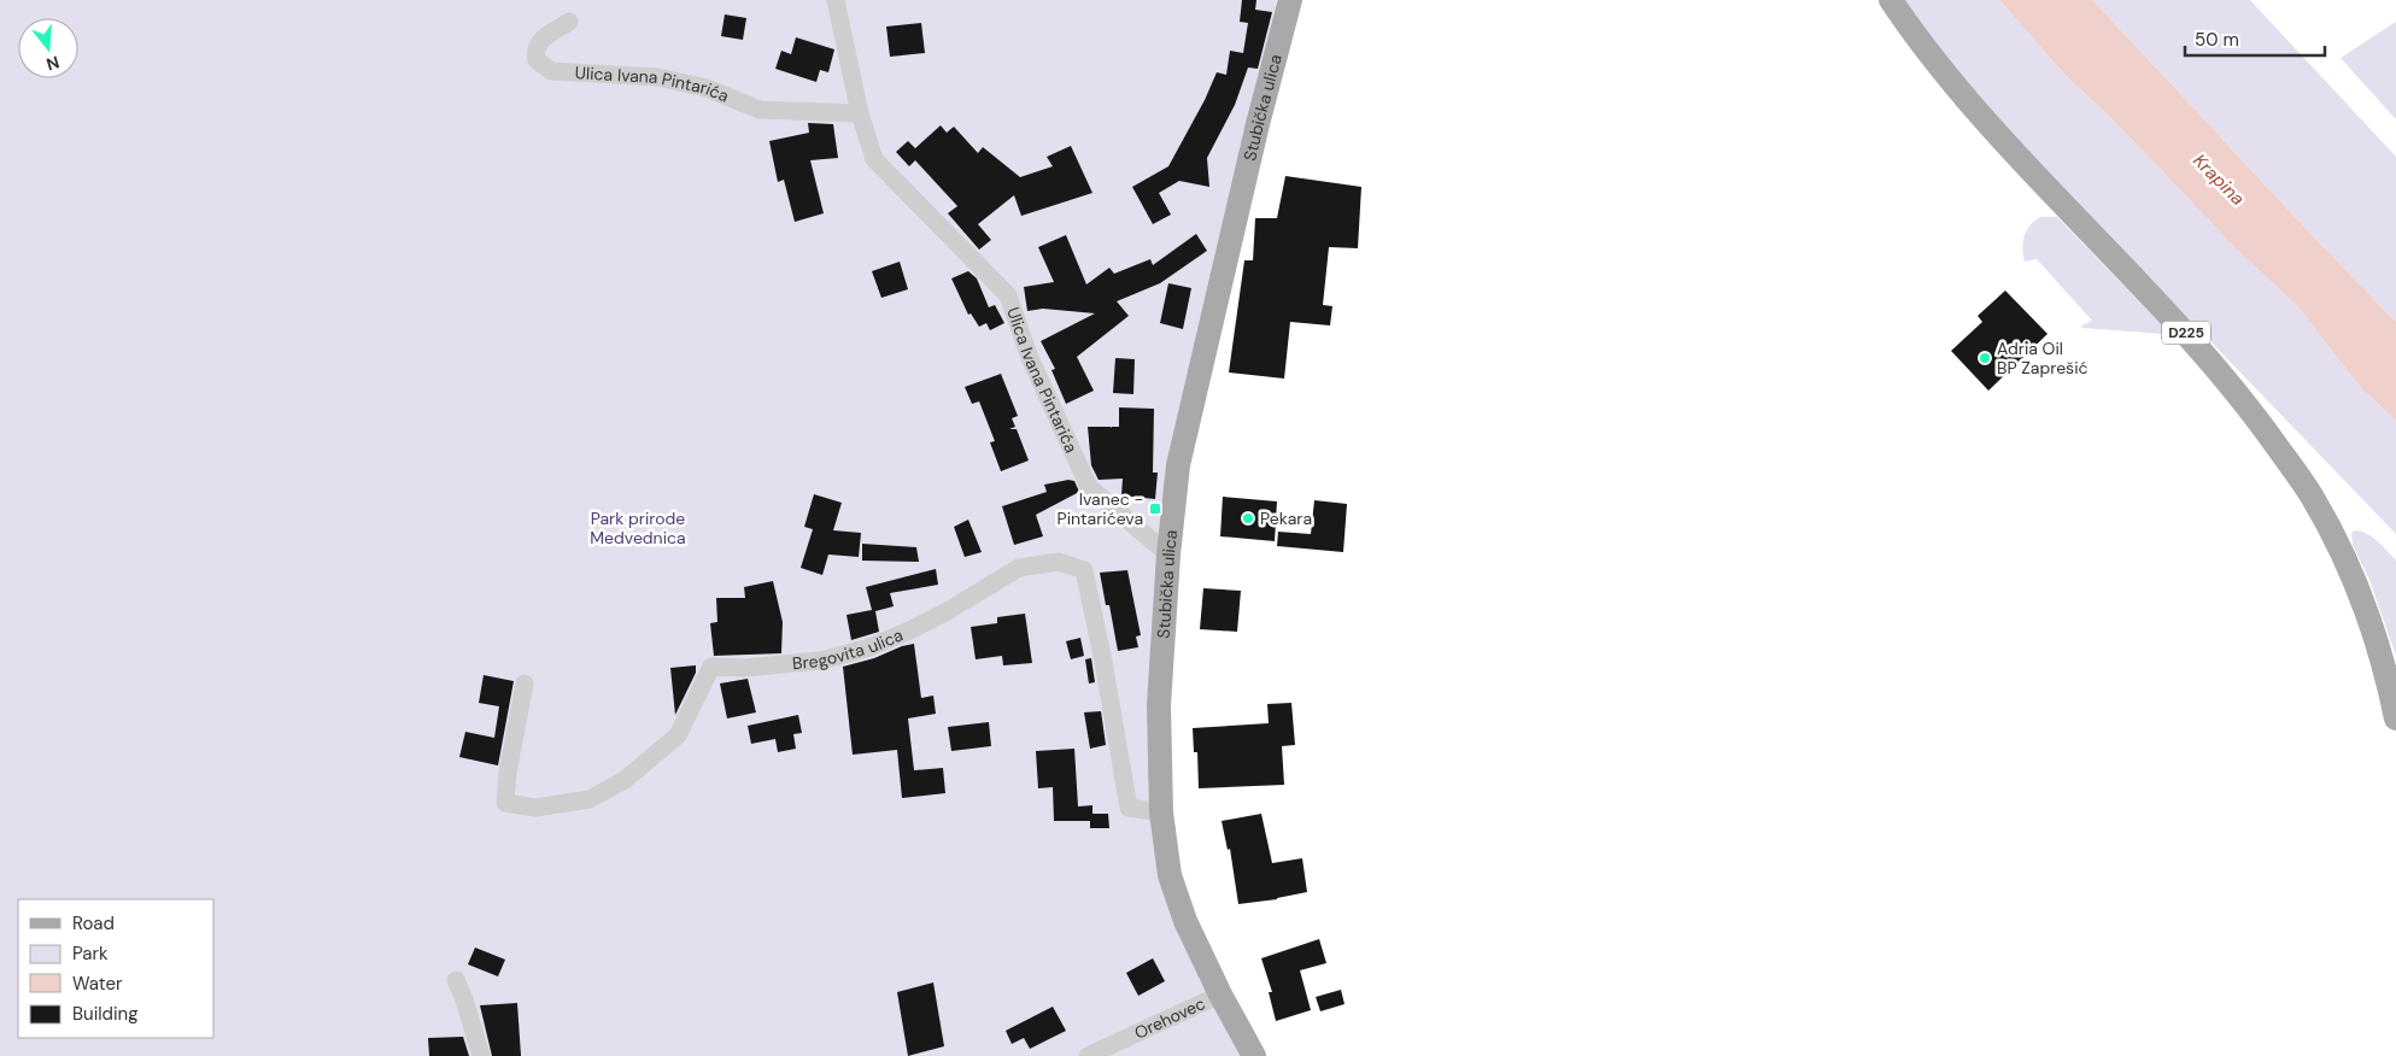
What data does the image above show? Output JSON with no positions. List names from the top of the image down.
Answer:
{
  "streets": {
    "main road": ["Stubička ulica", "D225"],
    "street": ["Ulica Ivana Pintarića", "Bregovita ulica", "Orehovec"]
  },
  "crossings": [
    ["Ulica Ivana Pintarića", "Stubička ulica"],
    ["Stubička ulica", "Bregovita ulica"],
    ["Stubička ulica", "Orehovec"]
  ],
  "water": ["Krapina"],
  "parks": ["Park prirode Medvednica"],
  "places": {
    "other": ["Adria Oil BP Zaprešić", "Pekara"],
    "transit": ["Ivanec - Pintarićeva"]
  },
  "legend": [
    "Road",
    "Park",
    "Water",
    "Building"
  ],
  "scale_bar": "50 m",
  "north": "bottom"
}
